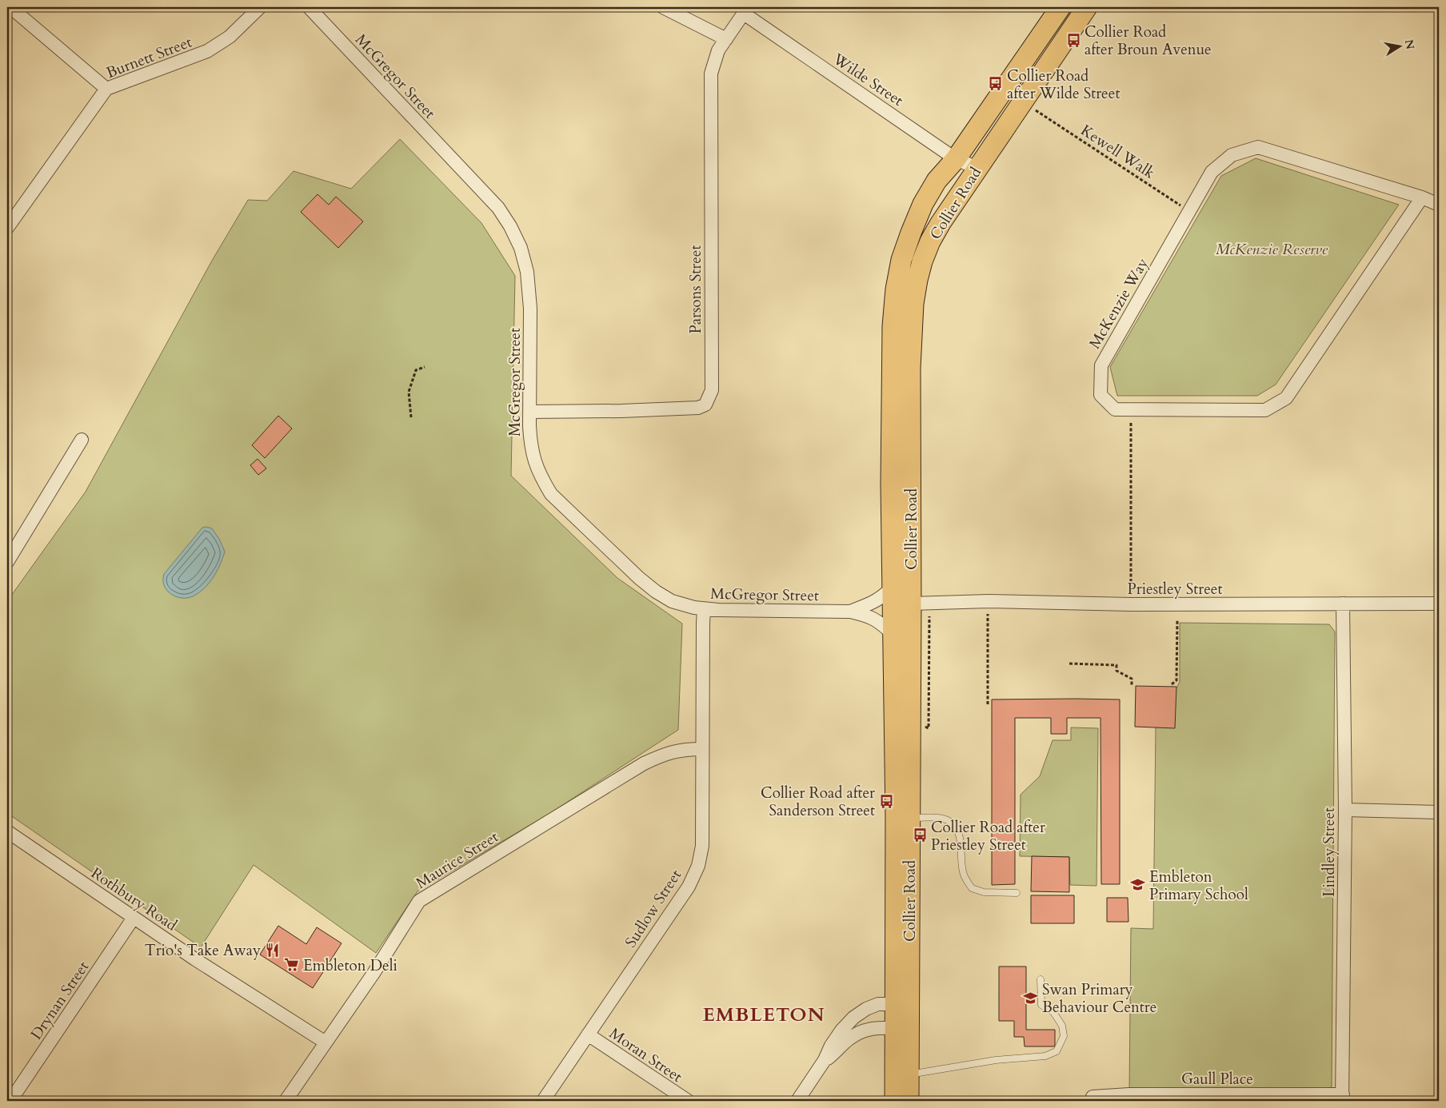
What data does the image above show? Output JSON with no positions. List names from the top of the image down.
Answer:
{
  "streets": {
    "main road": ["Collier Road"],
    "street": [
      "Burnett Street",
      "McGregor Street",
      "Wilde Street",
      "Parsons Street",
      "McKenzie Way",
      "Priestley Street",
      "Lindley Street",
      "Maurice Street",
      "Rothbury Road",
      "Sudlow Street",
      "Drynan Street",
      "Moran Street",
      "Gaull Place"
    ],
    "path": ["Kewell Walk"]
  },
  "crossings": [
    ["McGregor Street", "Collier Road"],
    ["McGregor Street", "Parsons Street"],
    ["McGregor Street", "Sudlow Street"],
    ["Wilde Street", "Collier Road"],
    ["Wilde Street", "Parsons Street"],
    ["Kewell Walk", "McKenzie Way"],
    ["Collier Road", "Priestley Street"],
    ["Priestley Street", "Lindley Street"],
    ["Lindley Street", "Gaull Place"],
    ["Maurice Street", "Rothbury Road"],
    ["Maurice Street", "Sudlow Street"],
    ["Rothbury Road", "Drynan Street"],
    ["Sudlow Street", "Moran Street"]
  ],
  "districts": ["EMBLETON"],
  "parks": ["McKenzie Reserve"],
  "places": {
    "bus stop": [
      "Collier Road after Broun Avenue",
      "Collier Road after Wilde Street",
      "Collier Road after Sanderson Street",
      "Collier Road after Priestley Street"
    ],
    "school or university": ["Embleton Primary School", "Swan Primary Behaviour Centre"],
    "restaurant": ["Trio's Take Away"],
    "supermarket": ["Embleton Deli"]
  },
  "north": "right"
}
